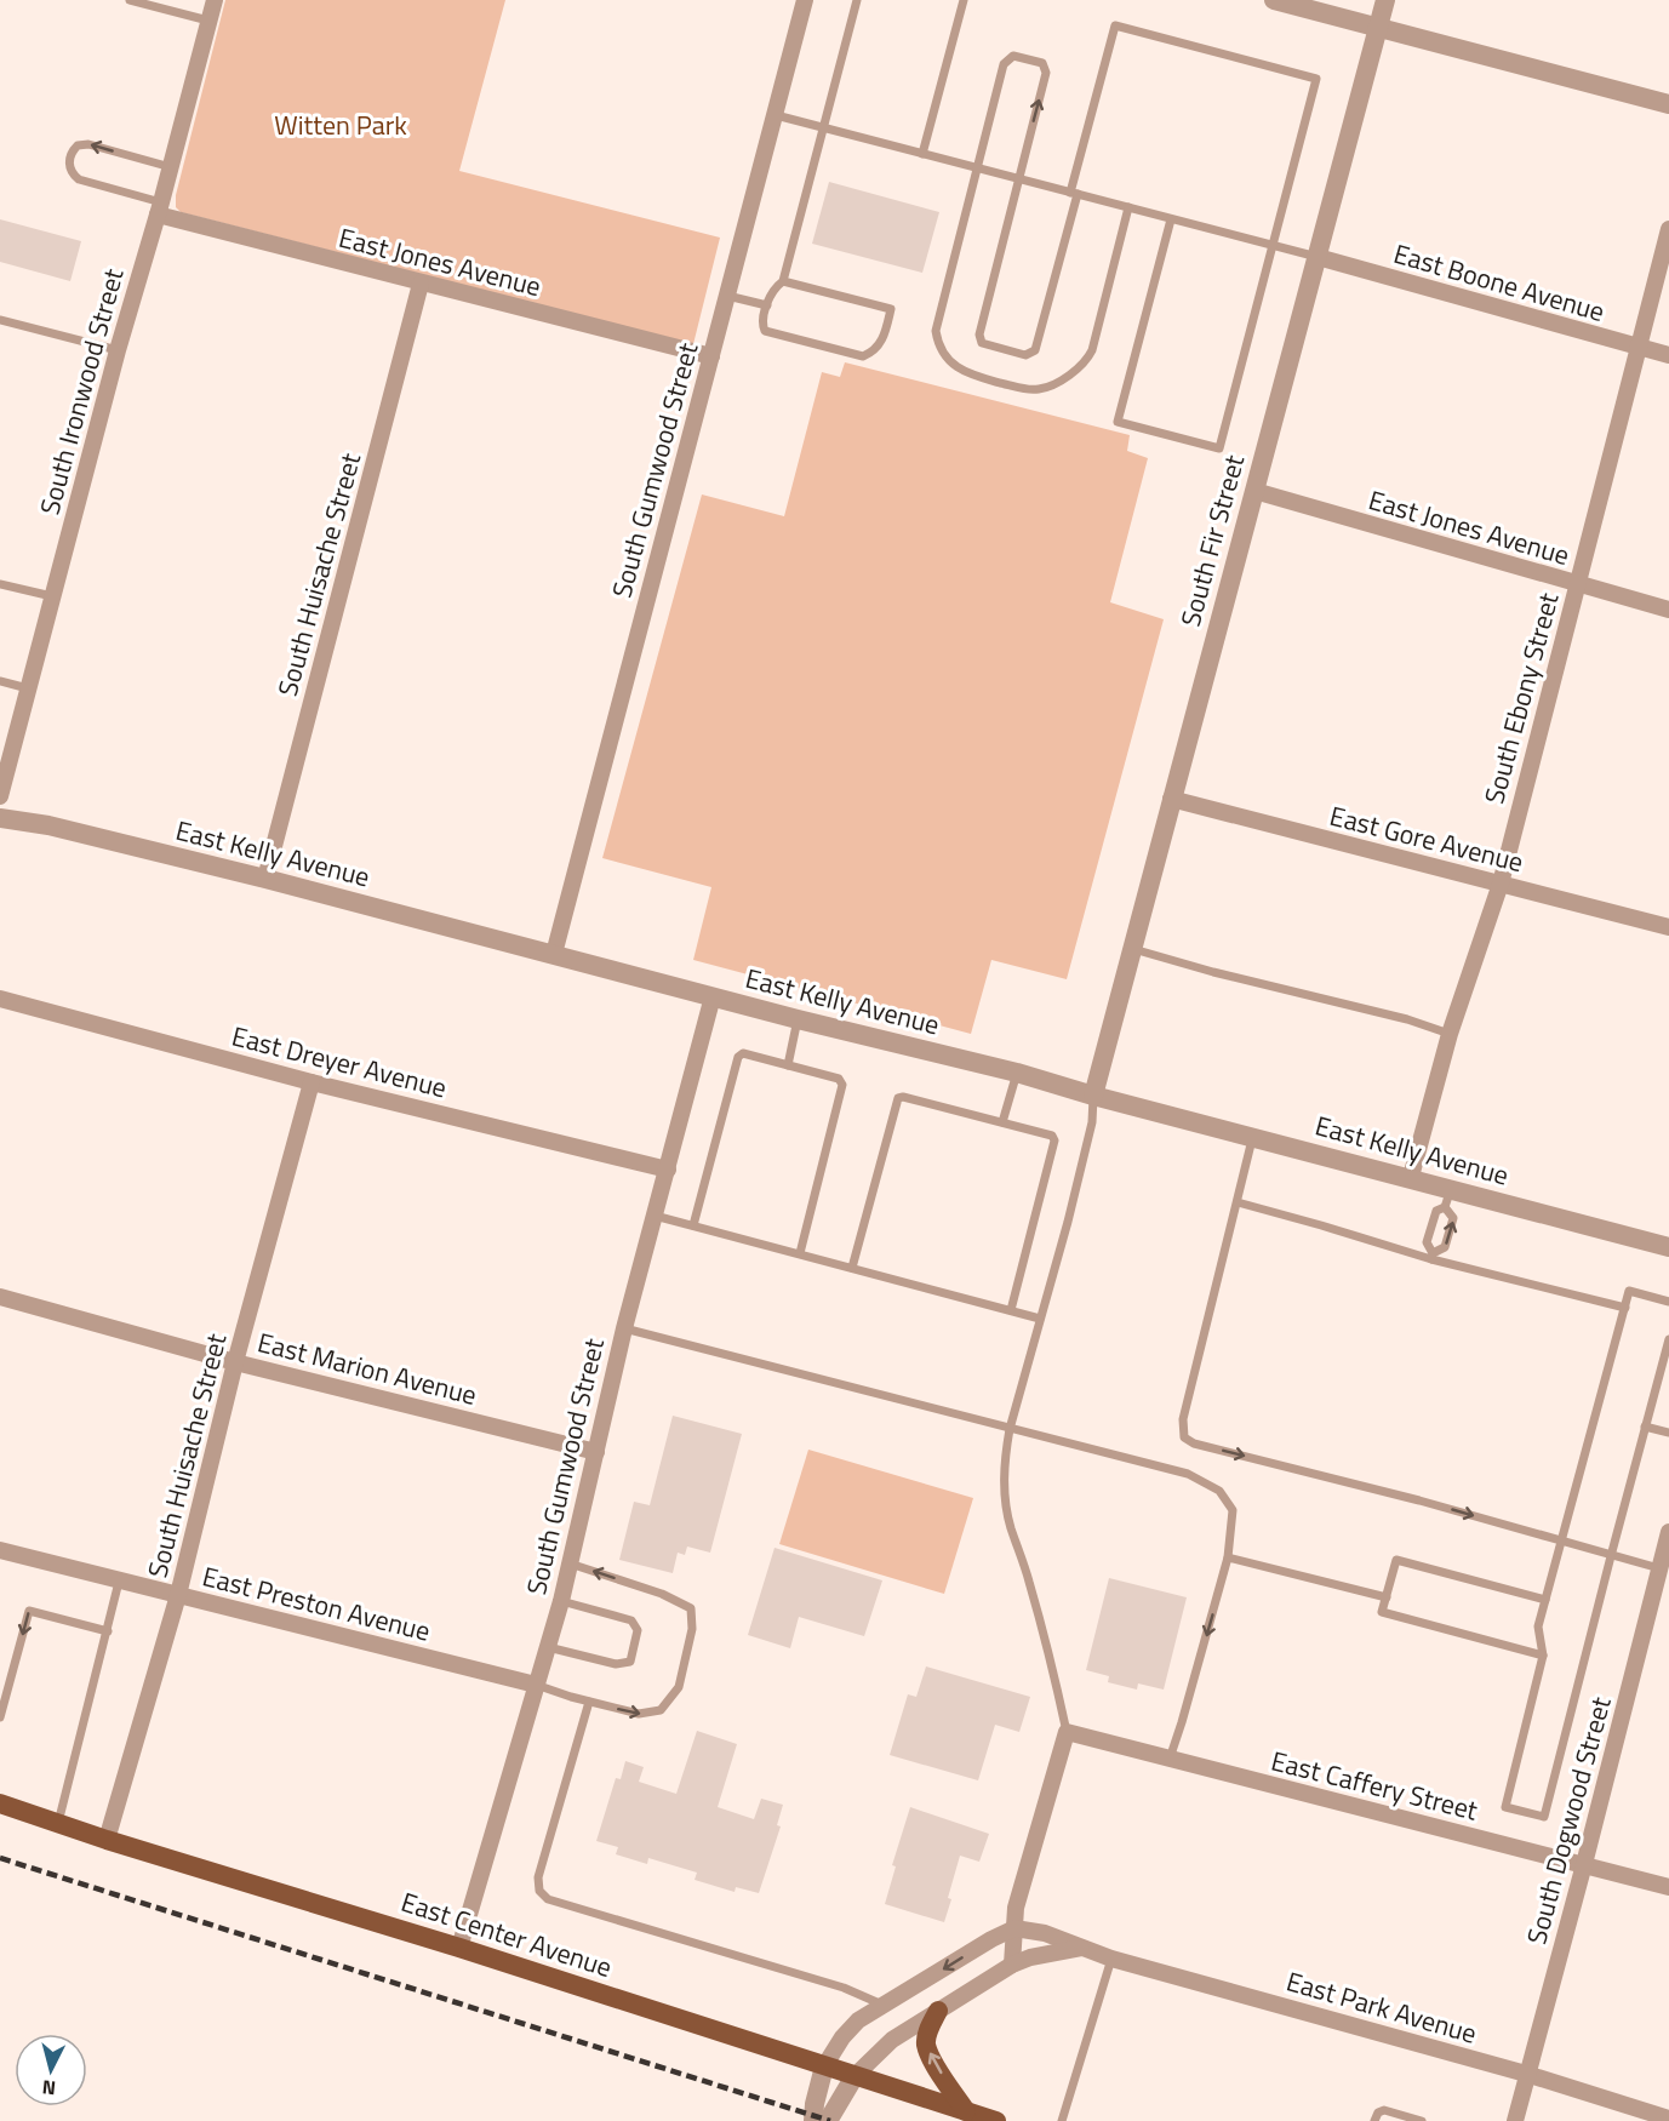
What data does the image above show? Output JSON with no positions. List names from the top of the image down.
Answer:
{
  "streets": {
    "main road": ["East Center Avenue"],
    "street": [
      "East Jones Avenue",
      "East Boone Avenue",
      "South Ironwood Street",
      "South Gumwood Street",
      "South Fir Street",
      "South Huisache Street",
      "South Ebony Street",
      "East Gore Avenue",
      "East Kelly Avenue",
      "East Dreyer Avenue",
      "East Marion Avenue",
      "East Preston Avenue",
      "East Caffery Street",
      "South Dogwood Street",
      "East Park Avenue"
    ]
  },
  "crossings": [
    ["East Jones Avenue", "South Ironwood Street"],
    ["East Jones Avenue", "South Gumwood Street"],
    ["East Jones Avenue", "South Fir Street"],
    ["East Jones Avenue", "South Huisache Street"],
    ["East Jones Avenue", "South Ebony Street"],
    ["East Boone Avenue", "South Fir Street"],
    ["East Boone Avenue", "South Ebony Street"],
    ["South Gumwood Street", "East Kelly Avenue"],
    ["South Gumwood Street", "East Dreyer Avenue"],
    ["South Gumwood Street", "East Marion Avenue"],
    ["South Gumwood Street", "East Preston Avenue"],
    ["South Gumwood Street", "East Center Avenue"],
    ["South Fir Street", "East Gore Avenue"],
    ["South Fir Street", "East Kelly Avenue"],
    ["South Huisache Street", "East Kelly Avenue"],
    ["South Huisache Street", "East Dreyer Avenue"],
    ["South Huisache Street", "East Marion Avenue"],
    ["South Huisache Street", "East Preston Avenue"],
    ["South Huisache Street", "East Center Avenue"],
    ["South Ebony Street", "East Gore Avenue"],
    ["South Ebony Street", "East Kelly Avenue"],
    ["East Caffery Street", "South Dogwood Street"],
    ["South Dogwood Street", "East Park Avenue"],
    ["East Center Avenue", "East Park Avenue"]
  ],
  "parks": ["Witten Park"],
  "north": "bottom"
}
